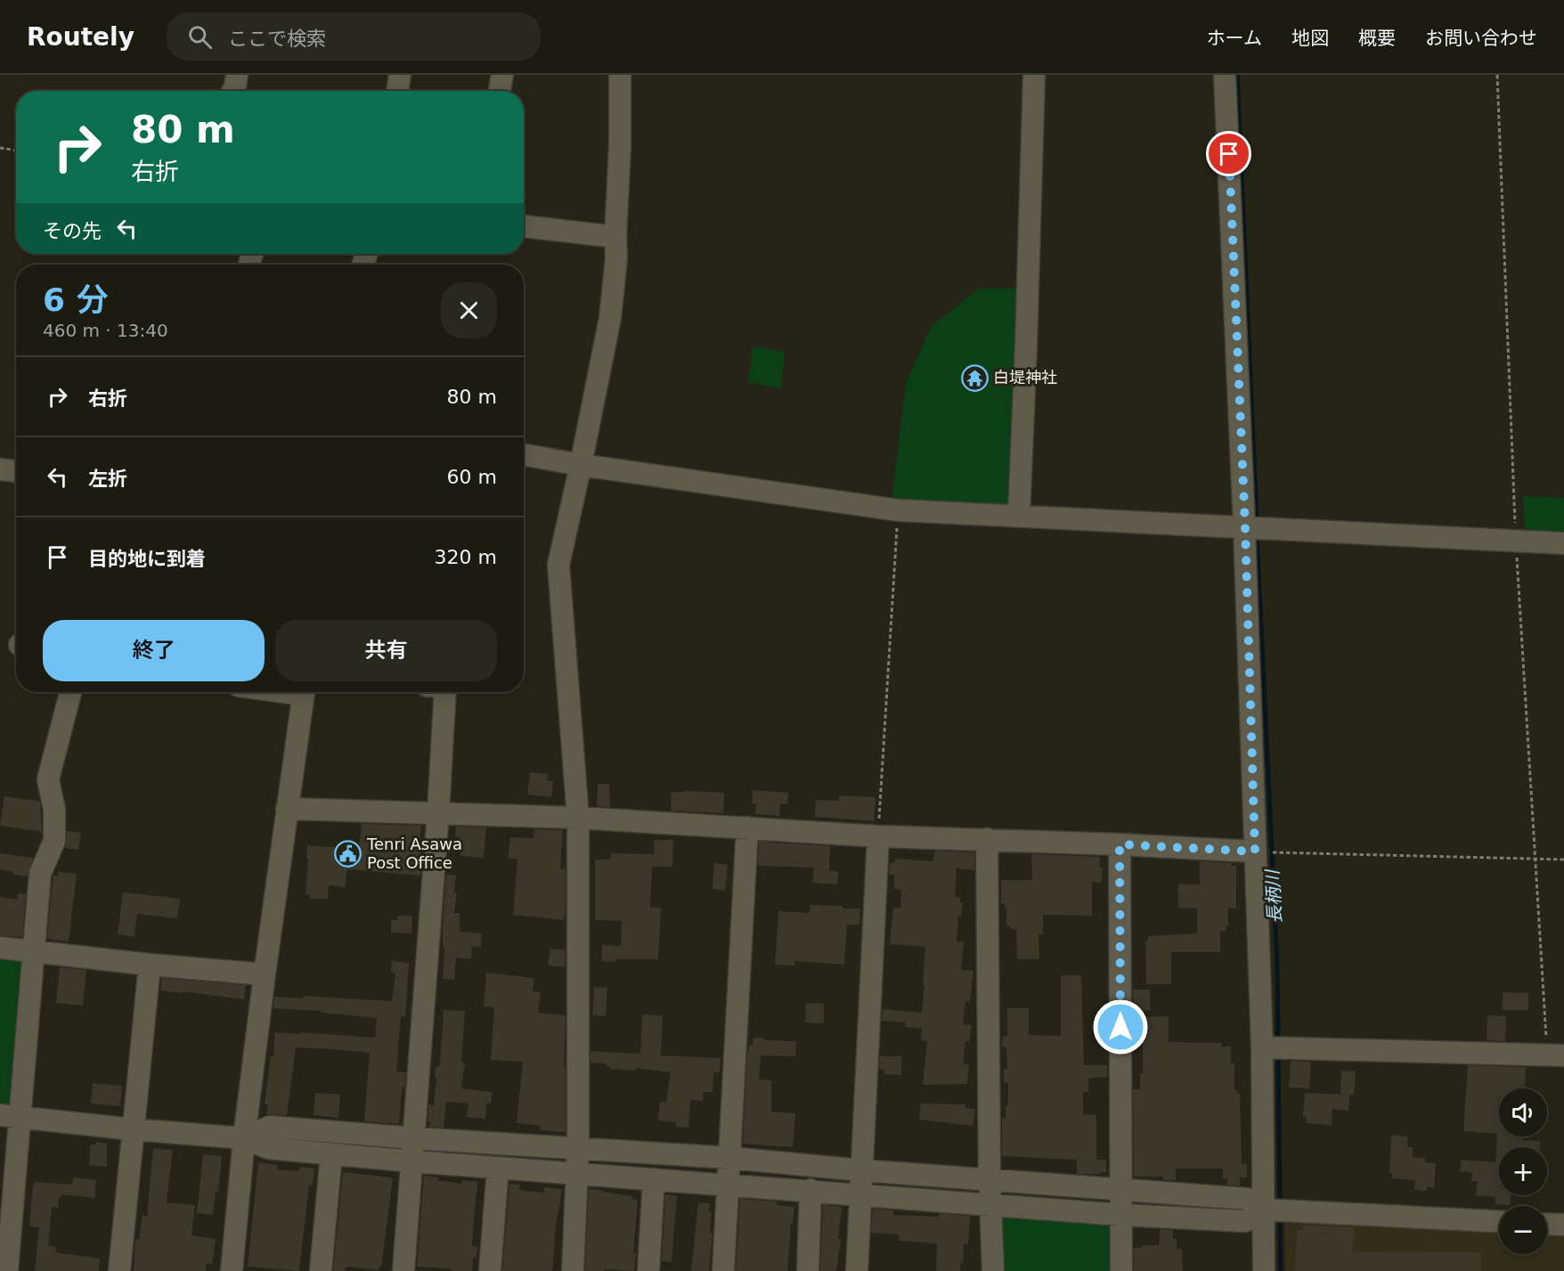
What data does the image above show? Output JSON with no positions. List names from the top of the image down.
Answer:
{
  "water": ["長柄川"],
  "places": {
    "temple": ["白堤神社"],
    "public building": ["Tenri Asawa Post Office"]
  },
  "page": {
    "header": "Routely",
    "search": "ここで検索",
    "nav": [
      "ホーム",
      "地図",
      "概要",
      "お問い合わせ"
    ],
    "turn": ["80 m", "右折"],
    "then": "その先",
    "heading": ["6 分", "460 m · 13:40"],
    "list": [
      {
        "name": "右折",
        "value": "80 m"
      },
      {
        "name": "左折",
        "value": "60 m"
      },
      {
        "name": "目的地に到着",
        "value": "320 m"
      }
    ],
    "buttons": ["終了", "共有"],
    "map_buttons": ["+", "−"]
  }
}
